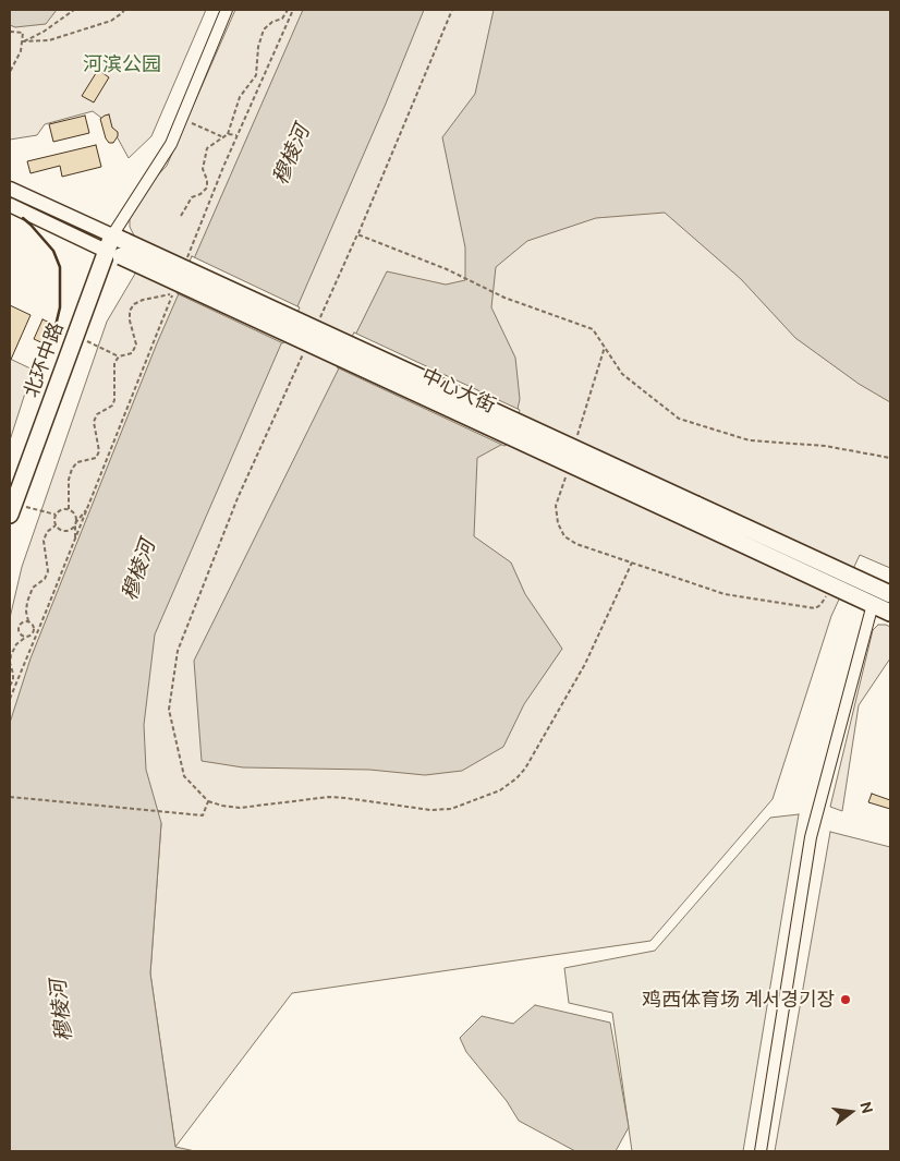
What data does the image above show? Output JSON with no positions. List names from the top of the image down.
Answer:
{
  "streets": {
    "highway": ["北环中路", "中心大街"]
  },
  "crossings": [
    ["北环中路", "中心大街"]
  ],
  "water": ["穆棱河"],
  "parks": ["河滨公园"],
  "places": ["鸡西体育场 계서경기장"],
  "north": "right"
}
